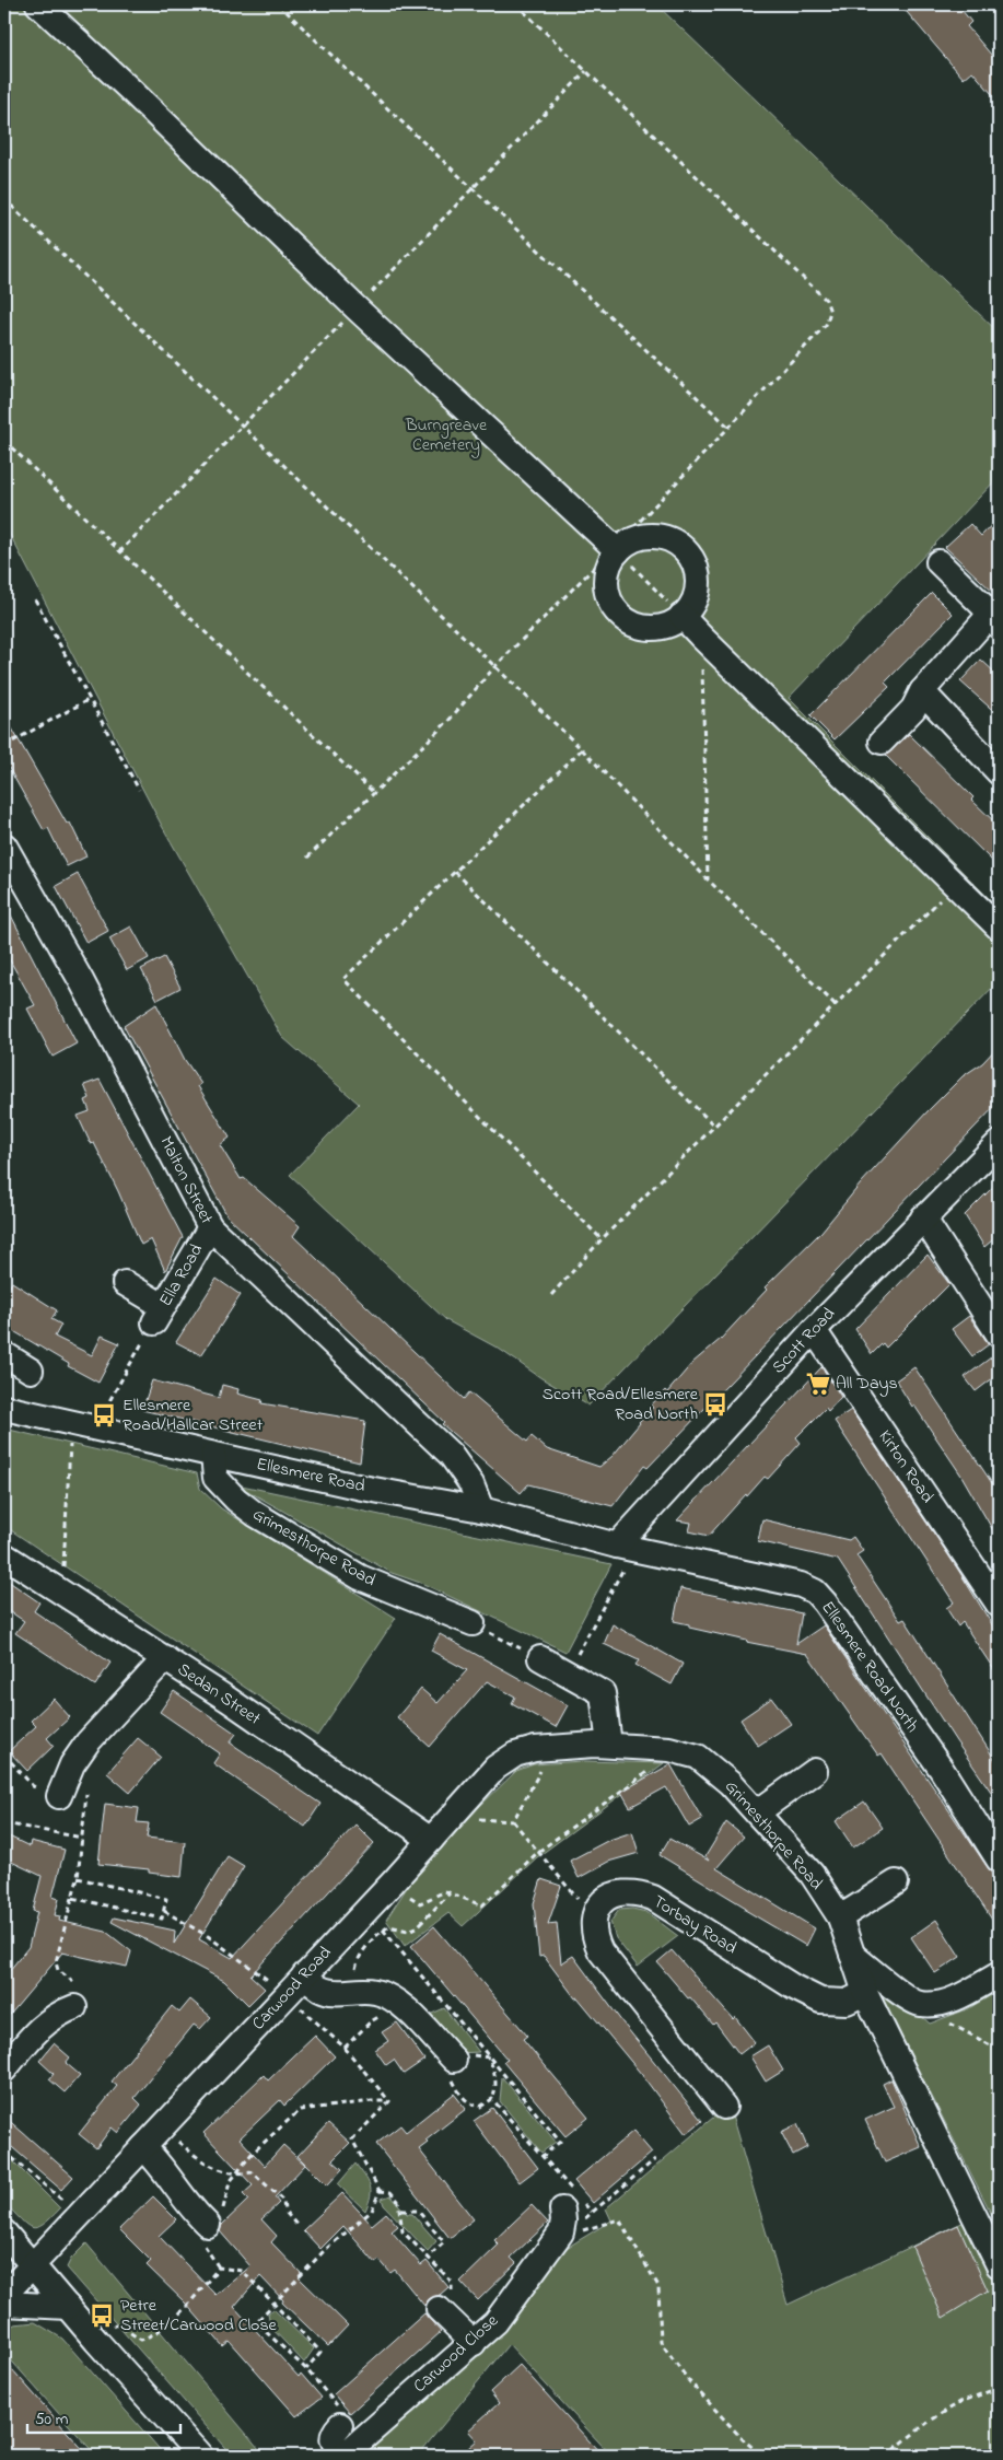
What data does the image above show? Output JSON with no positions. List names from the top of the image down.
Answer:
{
  "streets": {
    "street": [
      "Malton Street",
      "Ella Road",
      "Scott Road",
      "Kirton Road",
      "Ellesmere Road",
      "Grimesthorpe Road",
      "Ellesmere Road North",
      "Sedan Street",
      "Torbay Road",
      "Carwood Road",
      "Carwood Close"
    ]
  },
  "crossings": [
    ["Malton Street", "Ella Road"],
    ["Malton Street", "Ellesmere Road"],
    ["Scott Road", "Kirton Road"],
    ["Scott Road", "Ellesmere Road"],
    ["Scott Road", "Ellesmere Road North"],
    ["Ellesmere Road", "Grimesthorpe Road"],
    ["Ellesmere Road", "Ellesmere Road North"],
    ["Grimesthorpe Road", "Torbay Road"],
    ["Grimesthorpe Road", "Carwood Road"],
    ["Sedan Street", "Carwood Road"]
  ],
  "parks": ["Burngreave Cemetery"],
  "places": {
    "supermarket": ["All Days"],
    "bus stop": ["Scott Road/Ellesmere Road North", "Ellesmere Road/Hallcar Street", "Petre Street/Carwood Close"]
  },
  "scale_bar": "50 m"
}
